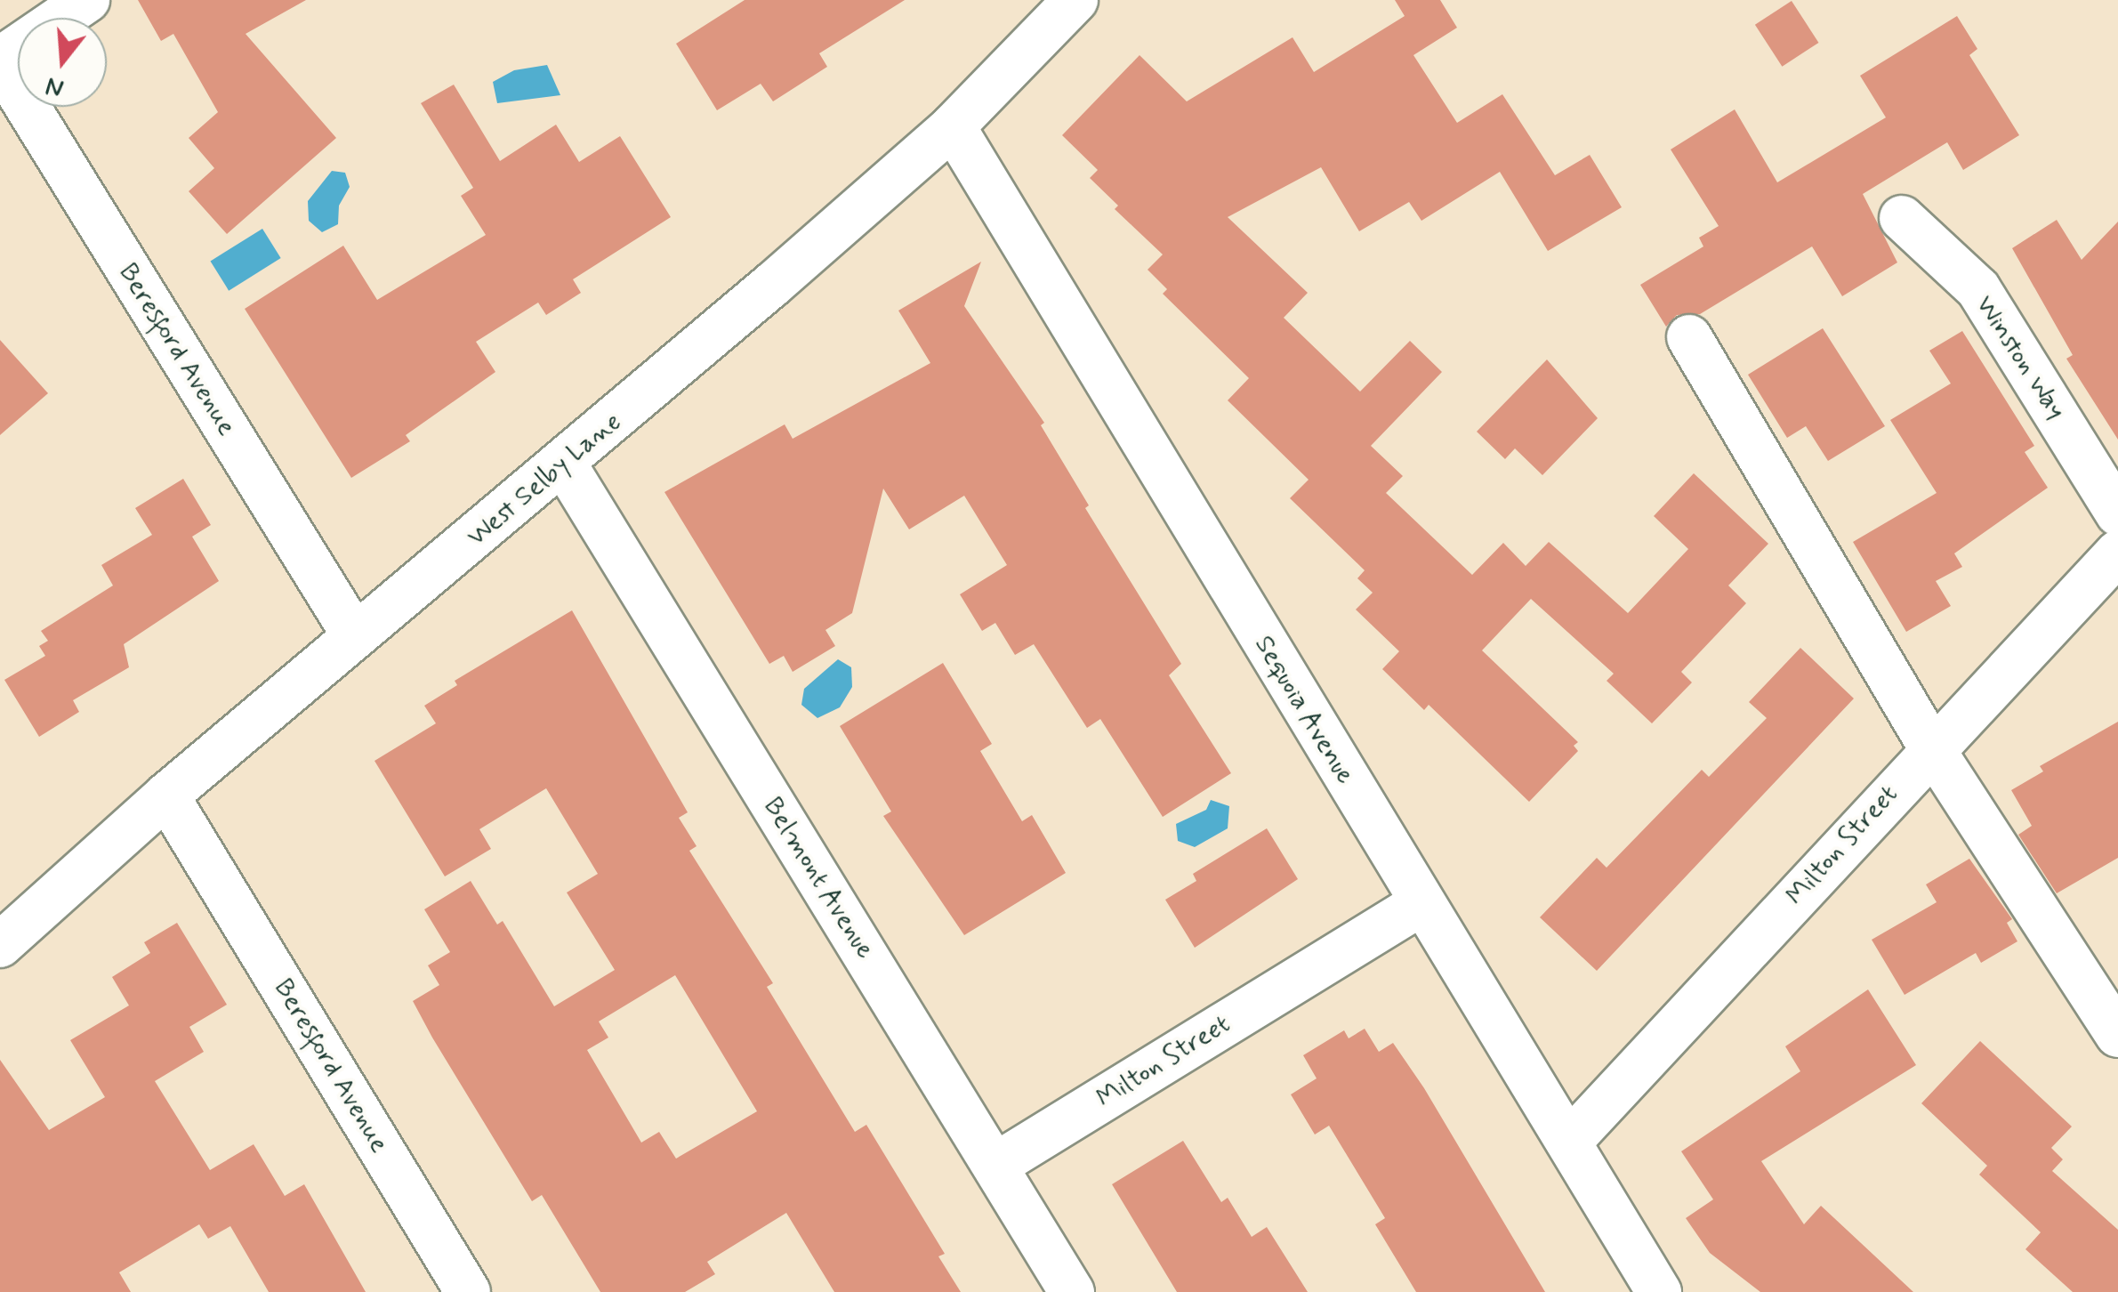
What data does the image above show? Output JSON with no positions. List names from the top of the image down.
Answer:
{
  "streets": {
    "street": [
      "Beresford Avenue",
      "Winston Way",
      "West Selby Lane",
      "Sequoia Avenue",
      "Milton Street",
      "Belmont Avenue"
    ]
  },
  "crossings": [
    ["Beresford Avenue", "West Selby Lane"],
    ["West Selby Lane", "Sequoia Avenue"],
    ["West Selby Lane", "Belmont Avenue"],
    ["Sequoia Avenue", "Milton Street"],
    ["Milton Street", "Belmont Avenue"]
  ],
  "north": "bottom"
}
